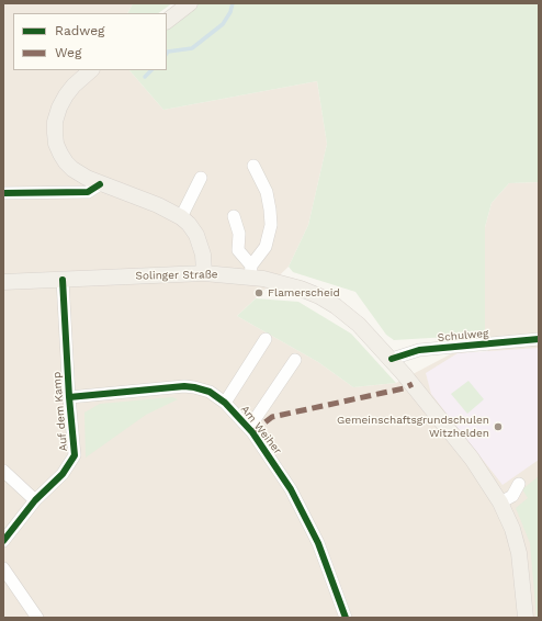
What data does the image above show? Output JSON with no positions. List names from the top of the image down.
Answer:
{
  "streets": {
    "main road": ["Solinger Straße"],
    "street": ["Schulweg", "Auf dem Kamp", "Am Weiher"]
  },
  "crossings": [
    ["Solinger Straße", "Schulweg"],
    ["Solinger Straße", "Auf dem Kamp"],
    ["Auf dem Kamp", "Am Weiher"]
  ],
  "places": ["Flamerscheid", "Gemeinschaftsgrundschulen Witzhelden"],
  "legend": ["Radweg", "Weg"]
}
